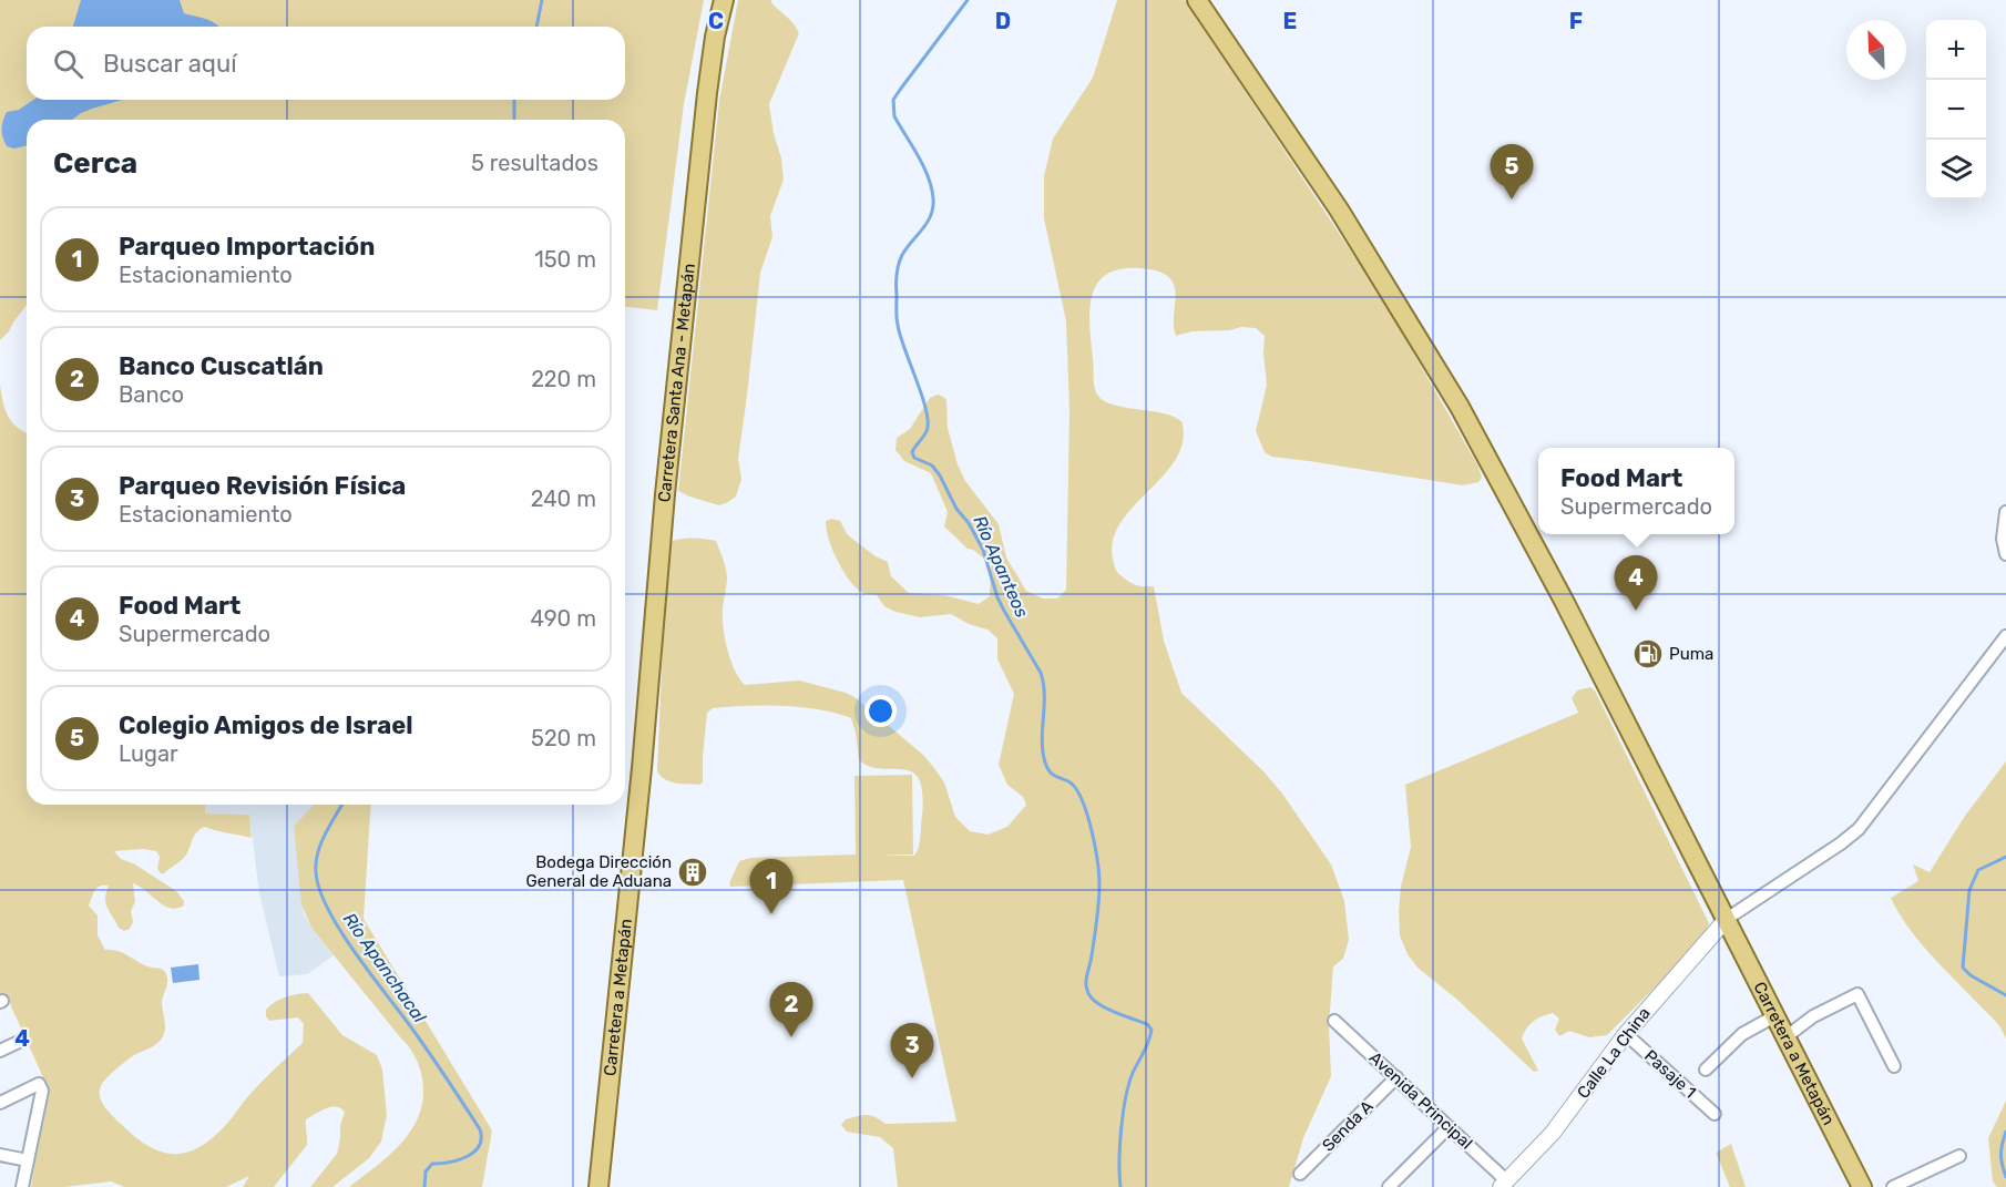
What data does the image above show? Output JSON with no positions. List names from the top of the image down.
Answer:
{
  "streets": {
    "main road": ["Carretera Santa Ana - Metapán", "Carretera a Metapán", "Calle La China"],
    "street": ["Pasaje 1", "Avenida Principal", "Senda A"]
  },
  "crossings": [
    ["Carretera Santa Ana - Metapán", "Carretera a Metapán"],
    ["Carretera a Metapán", "Calle La China"],
    ["Calle La China", "Pasaje 1"],
    ["Calle La China", "Avenida Principal"],
    ["Avenida Principal", "Senda A"]
  ],
  "water": ["Río Apanteos", "Río Apanchacal"],
  "places": {
    "fuel station": ["Puma"],
    "building": ["Bodega Dirección General de Aduana"]
  },
  "north": "top left",
  "page": {
    "map_buttons": ["+", "−"],
    "search": "Buscar aquí",
    "heading": ["Cerca", "5 resultados"],
    "pins": [
      "5",
      "4",
      "1",
      "2",
      "3"
    ],
    "list": [
      {
        "mark": "1",
        "name": "Parqueo Importación",
        "note": "Estacionamiento",
        "value": "150 m"
      },
      {
        "mark": "2",
        "name": "Banco Cuscatlán",
        "note": "Banco",
        "value": "220 m"
      },
      {
        "mark": "3",
        "name": "Parqueo Revisión Física",
        "note": "Estacionamiento",
        "value": "240 m"
      },
      {
        "mark": "4",
        "name": "Food Mart",
        "note": "Supermercado",
        "value": "490 m"
      },
      {
        "mark": "5",
        "name": "Colegio Amigos de Israel",
        "note": "Lugar",
        "value": "520 m"
      }
    ],
    "popup": ["Food Mart", "Supermercado"]
  },
  "grid": {
    "columns": [
      "C",
      "D",
      "E",
      "F"
    ],
    "rows": ["4"]
  }
}
